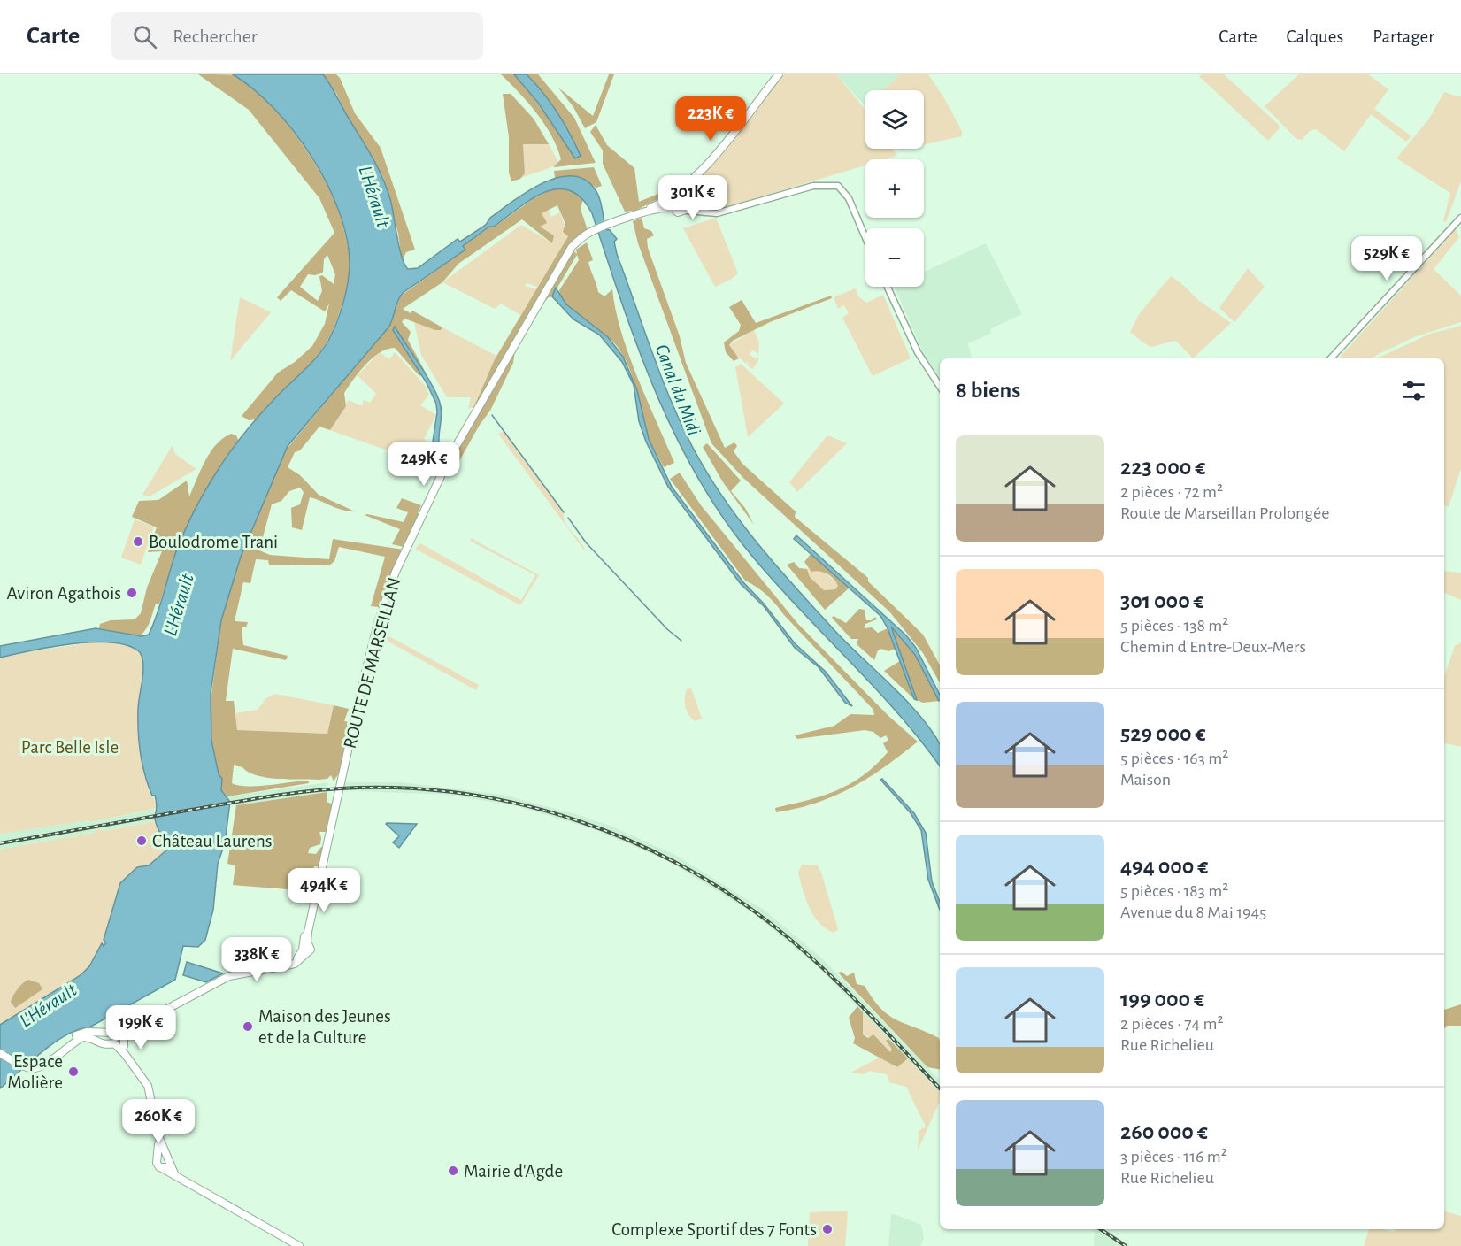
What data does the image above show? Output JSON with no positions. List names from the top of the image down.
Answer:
{
  "streets": {
    "main road": ["ROUTE DE MARSEILLAN"]
  },
  "water": ["L'Hérault", "Canal du Midi"],
  "parks": ["Parc Belle Isle"],
  "places": [
    "Boulodrome Trani",
    "Aviron Agathois",
    "Château Laurens",
    "Maison des Jeunes et de la Culture",
    "Espace Molière",
    "Mairie d'Agde",
    "Complexe Sportif des 7 Fonts"
  ],
  "page": {
    "header": "Carte",
    "search": "Rechercher",
    "nav": ["Carte", "Calques", "Partager"],
    "map_buttons": ["+", "−"],
    "price": [
      "223K €",
      "301K €",
      "529K €",
      "249K €",
      "494K €",
      "338K €",
      "199K €",
      "260K €"
    ],
    "heading": "8 biens",
    "list": [
      {
        "name": "223 000 €",
        "note": "2 pièces · 72 m² · Route de Marseillan Prolongée"
      },
      {
        "name": "301 000 €",
        "note": "5 pièces · 138 m² · Chemin d'Entre-Deux-Mers"
      },
      {
        "name": "529 000 €",
        "note": "5 pièces · 163 m² · Maison"
      },
      {
        "name": "494 000 €",
        "note": "5 pièces · 183 m² · Avenue du 8 Mai 1945"
      },
      {
        "name": "199 000 €",
        "note": "2 pièces · 74 m² · Rue Richelieu"
      },
      {
        "name": "260 000 €",
        "note": "3 pièces · 116 m² · Rue Richelieu"
      }
    ]
  }
}
